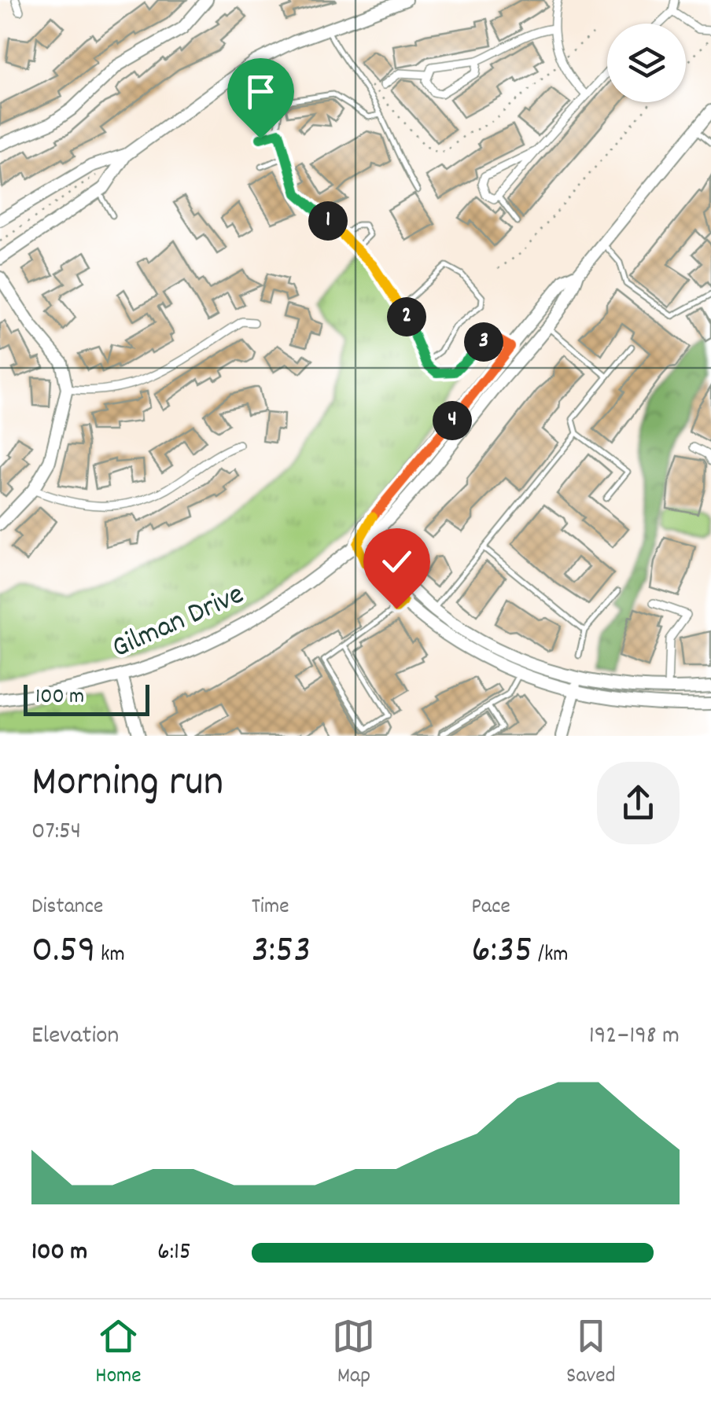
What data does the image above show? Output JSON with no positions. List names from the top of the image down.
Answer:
{
  "streets": {
    "main road": ["Gilman Drive"]
  },
  "scale_bar": "100 m",
  "page": {
    "pins": [
      "1",
      "2",
      "3",
      "4"
    ],
    "scale": "100 m",
    "heading": ["Morning run", "07:54"],
    "stats": [
      ["Distance", "0.59 km"],
      ["Time", "3:53"],
      ["Pace", "6:35 /km"]
    ],
    "chart": ["Elevation", "192–198 m"],
    "list": [
      {
        "name": "100 m",
        "note": "6:15"
      }
    ],
    "tabs": ["Home", "Map", "Saved"]
  }
}
